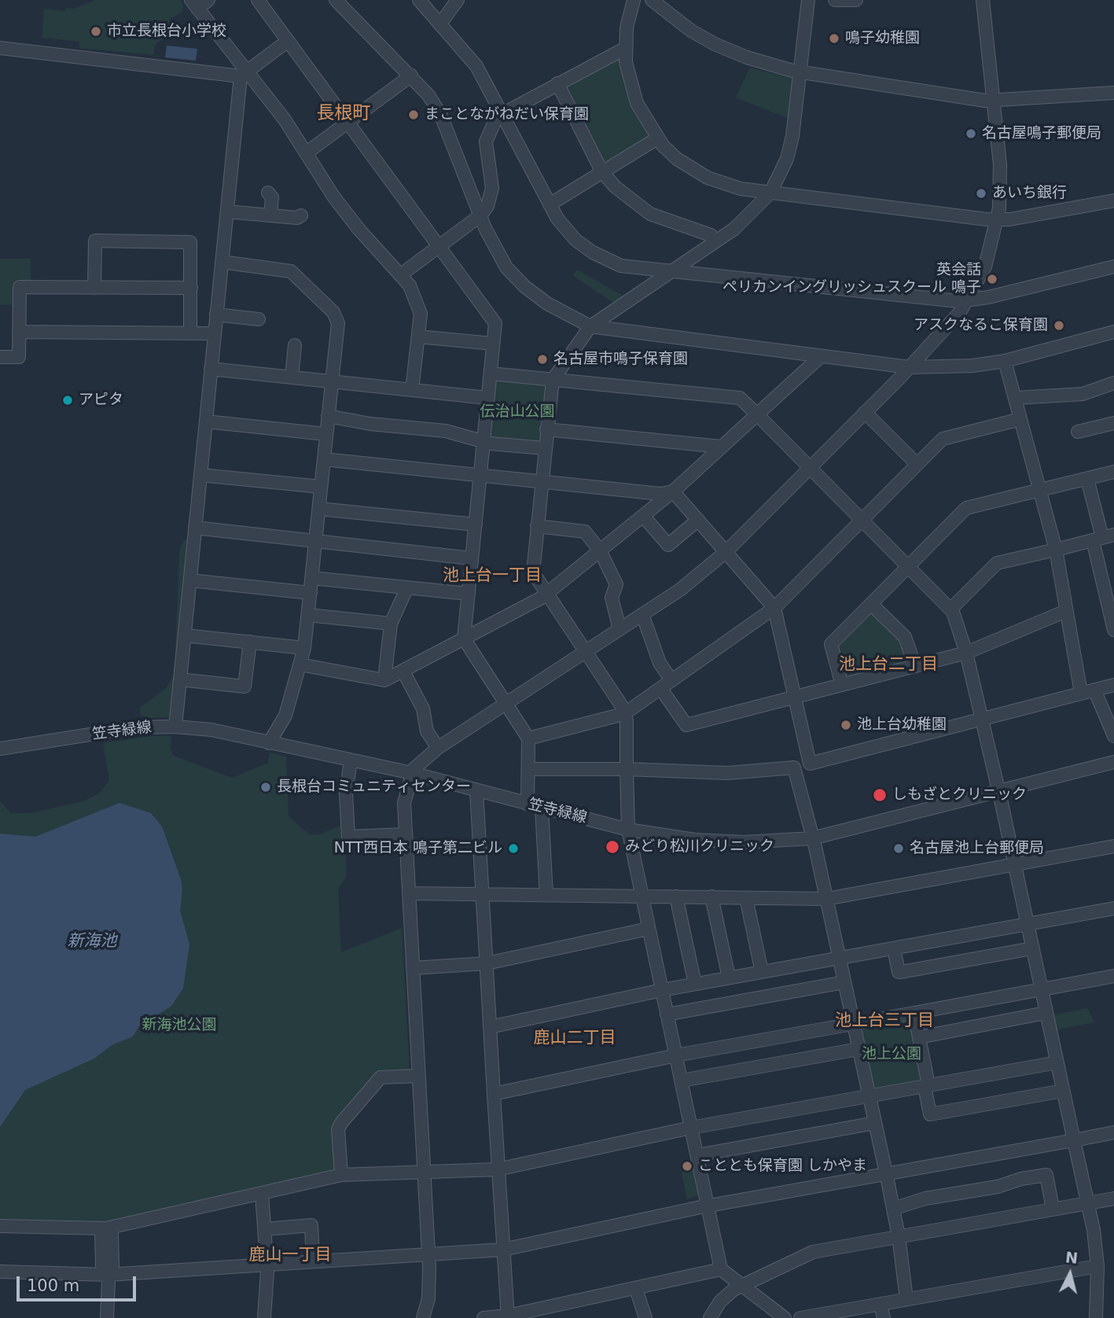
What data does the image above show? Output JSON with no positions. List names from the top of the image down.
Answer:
{
  "streets": {
    "street": ["笠寺緑線"]
  },
  "districts": [
    "長根町",
    "池上台一丁目",
    "池上台二丁目",
    "池上台三丁目",
    "鹿山二丁目",
    "鹿山一丁目"
  ],
  "water": ["新海池"],
  "parks": ["伝治山公園", "新海池公園", "池上公園"],
  "places": [
    "市立長根台小学校",
    "鳴子幼稚園",
    "まことながねだい保育園",
    "名古屋鳴子郵便局",
    "あいち銀行",
    "英会話 ペリカンイングリッシュスクール 鳴子",
    "アスクなるこ保育園",
    "名古屋市鳴子保育園",
    "アピタ",
    "池上台幼稚園",
    "長根台コミュニティセンター",
    "しもざとクリニック",
    "みどり松川クリニック",
    "NTT西日本 鳴子第二ビル",
    "名古屋池上台郵便局",
    "こととも保育園 しかやま"
  ],
  "scale_bar": "100 m",
  "north": "top"
}
